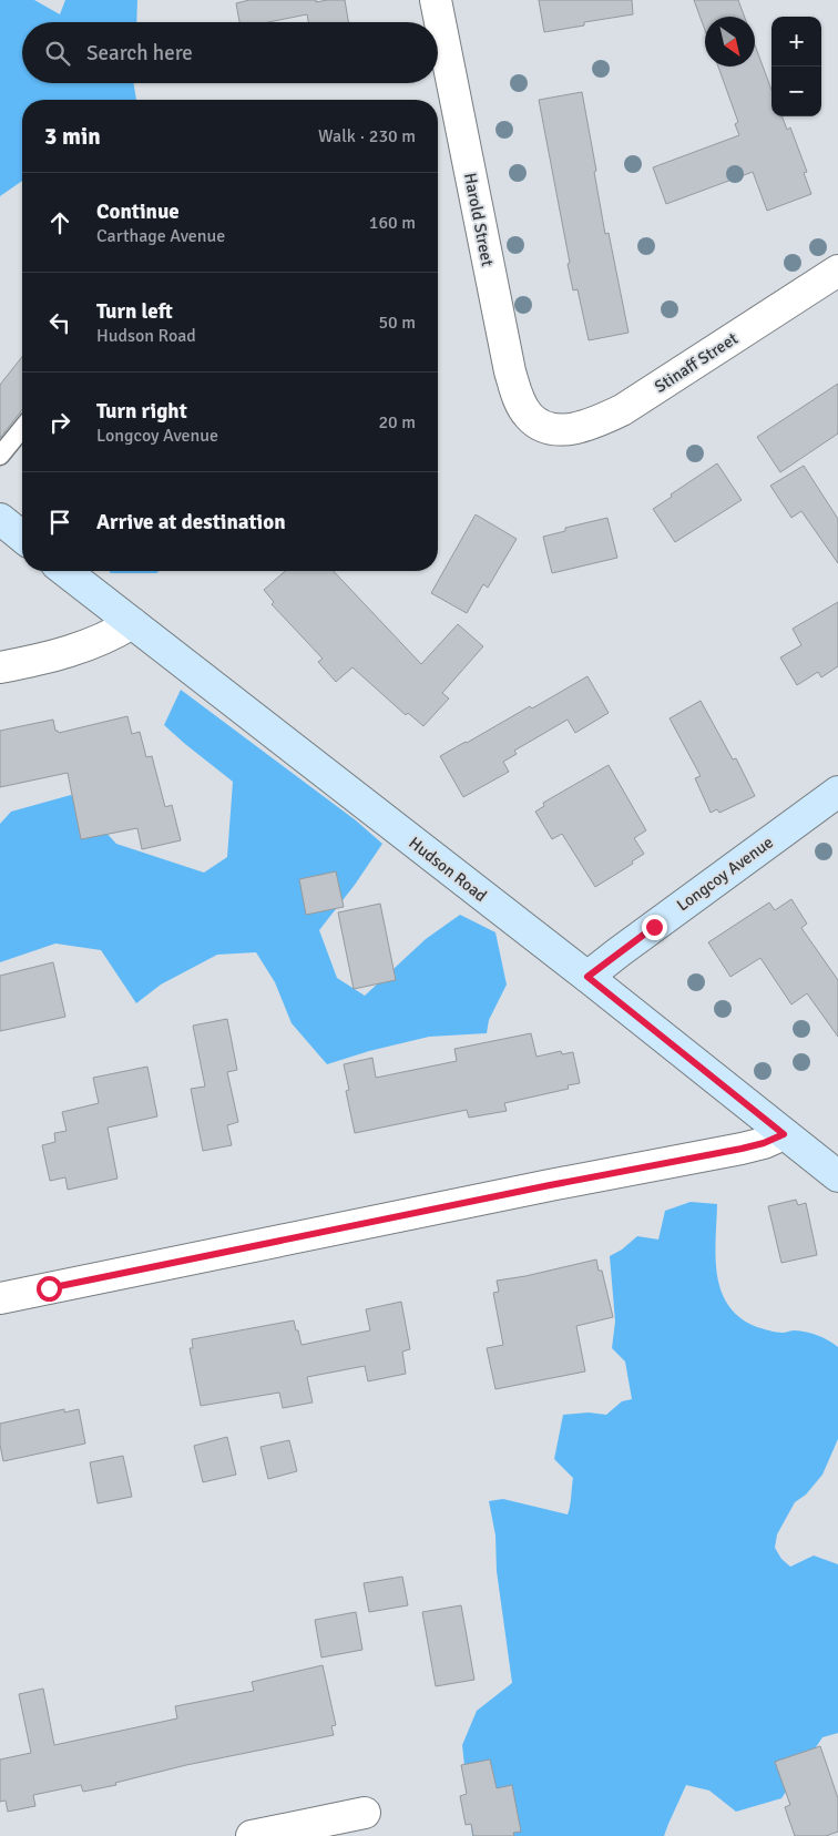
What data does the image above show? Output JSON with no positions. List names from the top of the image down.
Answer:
{
  "streets": {
    "street": [
      "Harold Street",
      "Stinaff Street",
      "Hudson Road",
      "Longcoy Avenue"
    ]
  },
  "crossings": [
    ["Harold Street", "Stinaff Street"],
    ["Hudson Road", "Longcoy Avenue"]
  ],
  "north": "bottom right",
  "page": {
    "map_buttons": ["+", "−"],
    "search": "Search here",
    "heading": ["3 min", "Walk · 230 m"],
    "list": [
      ["Continue", "Carthage Avenue", "160 m"],
      ["Turn left", "Hudson Road", "50 m"],
      ["Turn right", "Longcoy Avenue", "20 m"],
      "Arrive at destination"
    ]
  }
}
